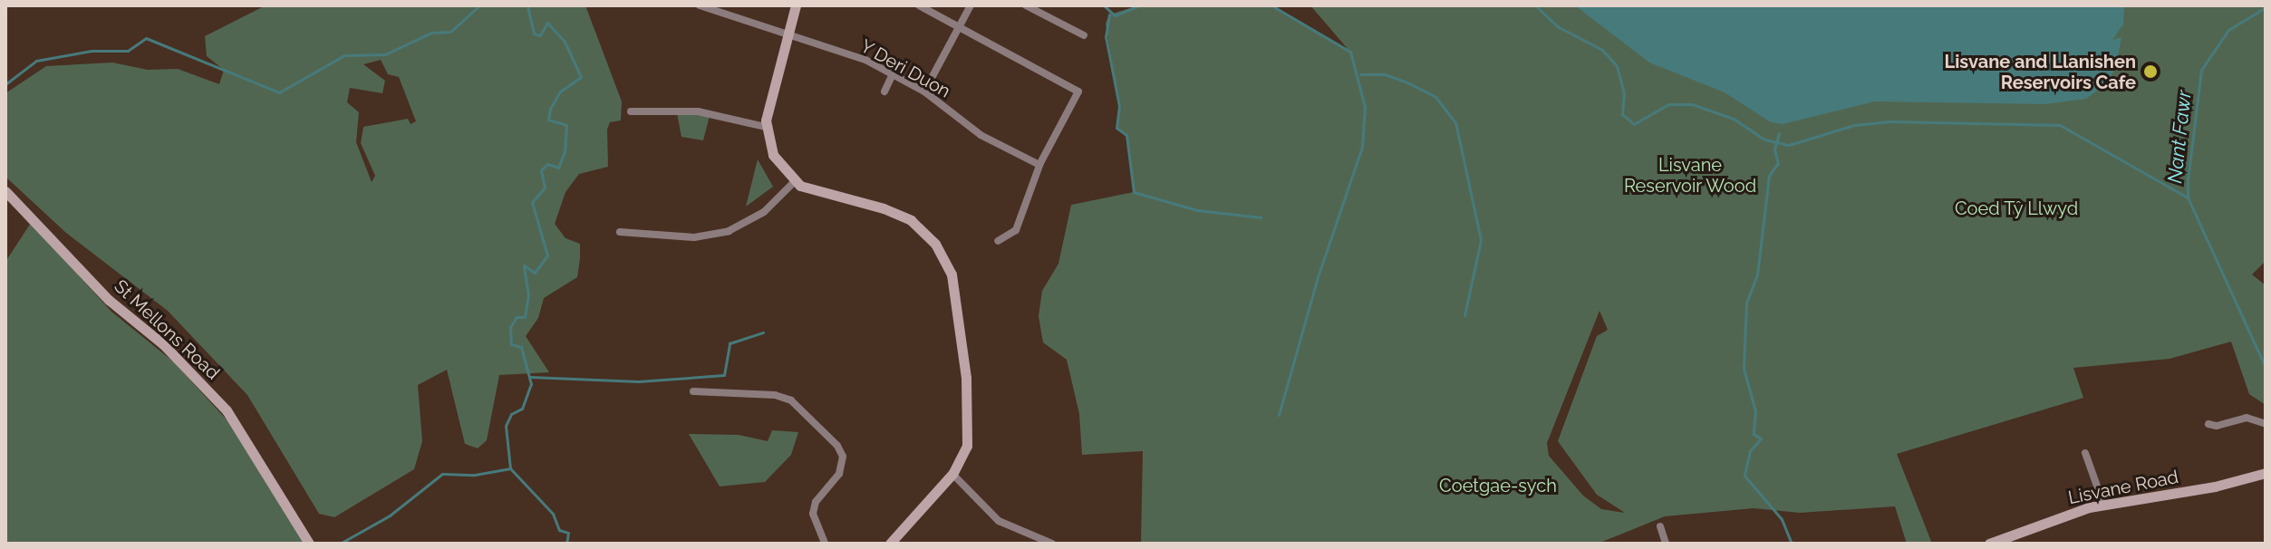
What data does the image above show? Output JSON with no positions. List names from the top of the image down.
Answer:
{
  "streets": {
    "main road": ["St Mellons Road", "Lisvane Road"],
    "street": ["Y Deri Duon"]
  },
  "water": ["Nant Fawr"],
  "parks": ["Lisvane Reservoir Wood", "Coed Tŷ Llwyd", "Coetgae-sych"],
  "places": ["Lisvane and Llanishen Reservoirs Cafe"]
}
